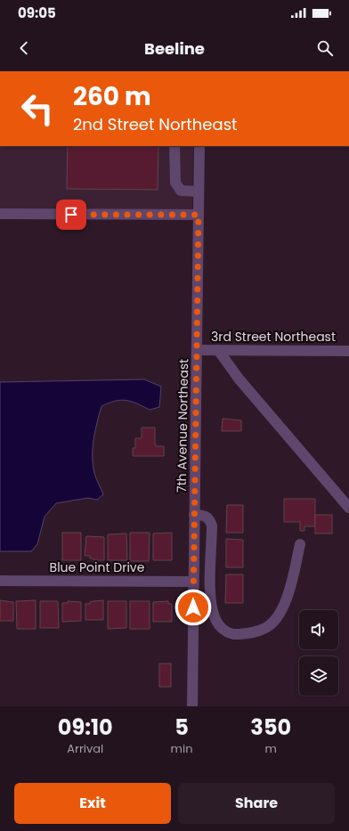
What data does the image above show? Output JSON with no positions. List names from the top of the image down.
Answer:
{
  "streets": {
    "street": ["3rd Street Northeast", "7th Avenue Northeast", "Blue Point Drive"]
  },
  "crossings": [
    ["3rd Street Northeast", "7th Avenue Northeast"],
    ["7th Avenue Northeast", "Blue Point Drive"]
  ],
  "page": {
    "status": "09:05",
    "header": "Beeline",
    "turn": ["260 m", "2nd Street Northeast"],
    "eta": [
      "09:10",
      "Arrival",
      "5",
      "min",
      "350",
      "m"
    ],
    "buttons": ["Exit", "Share"]
  }
}
